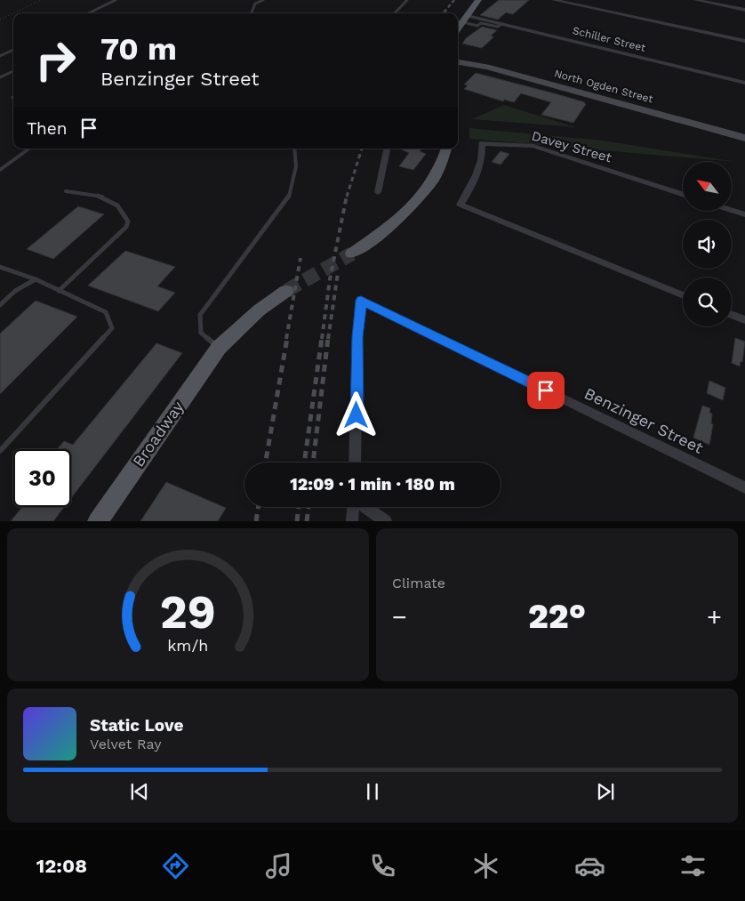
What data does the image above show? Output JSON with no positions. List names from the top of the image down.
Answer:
{
  "streets": {
    "main road": ["Broadway"],
    "street": [
      "Schiller Street",
      "North Ogden Street",
      "Davey Street",
      "Benzinger Street"
    ]
  },
  "north": "top left",
  "page": {
    "turn": ["70 m", "Benzinger Street"],
    "then": "Then",
    "limit": "30",
    "trip": "12:09 · 1 min · 180 m",
    "tile": "Climate",
    "heat": ["−", "22°", "+"],
    "song": ["Static Love", "Velvet Ray"],
    "tabs": "12:08",
    "gauge": ["29", "km/h"]
  }
}
